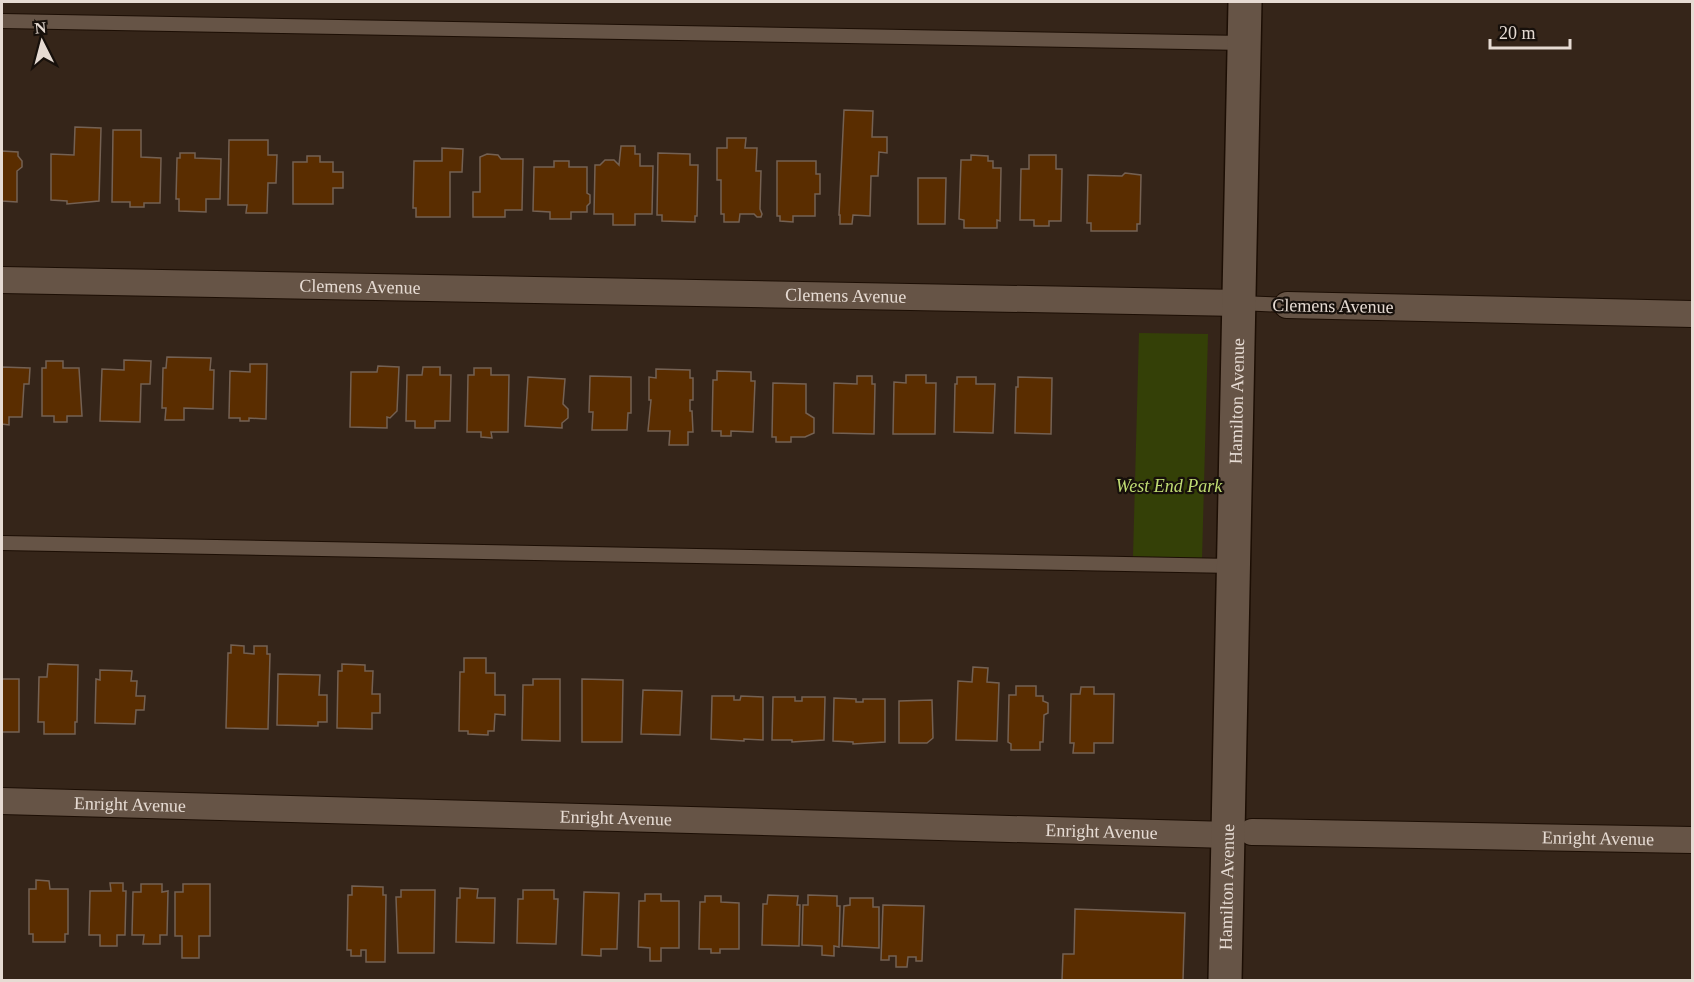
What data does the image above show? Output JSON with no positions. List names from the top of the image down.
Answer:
{
  "streets": {
    "street": ["Clemens Avenue", "Hamilton Avenue", "Enright Avenue"]
  },
  "crossings": [
    ["Clemens Avenue", "Hamilton Avenue"],
    ["Hamilton Avenue", "Enright Avenue"]
  ],
  "parks": ["West End Park"],
  "scale_bar": "20 m",
  "north": "top"
}
